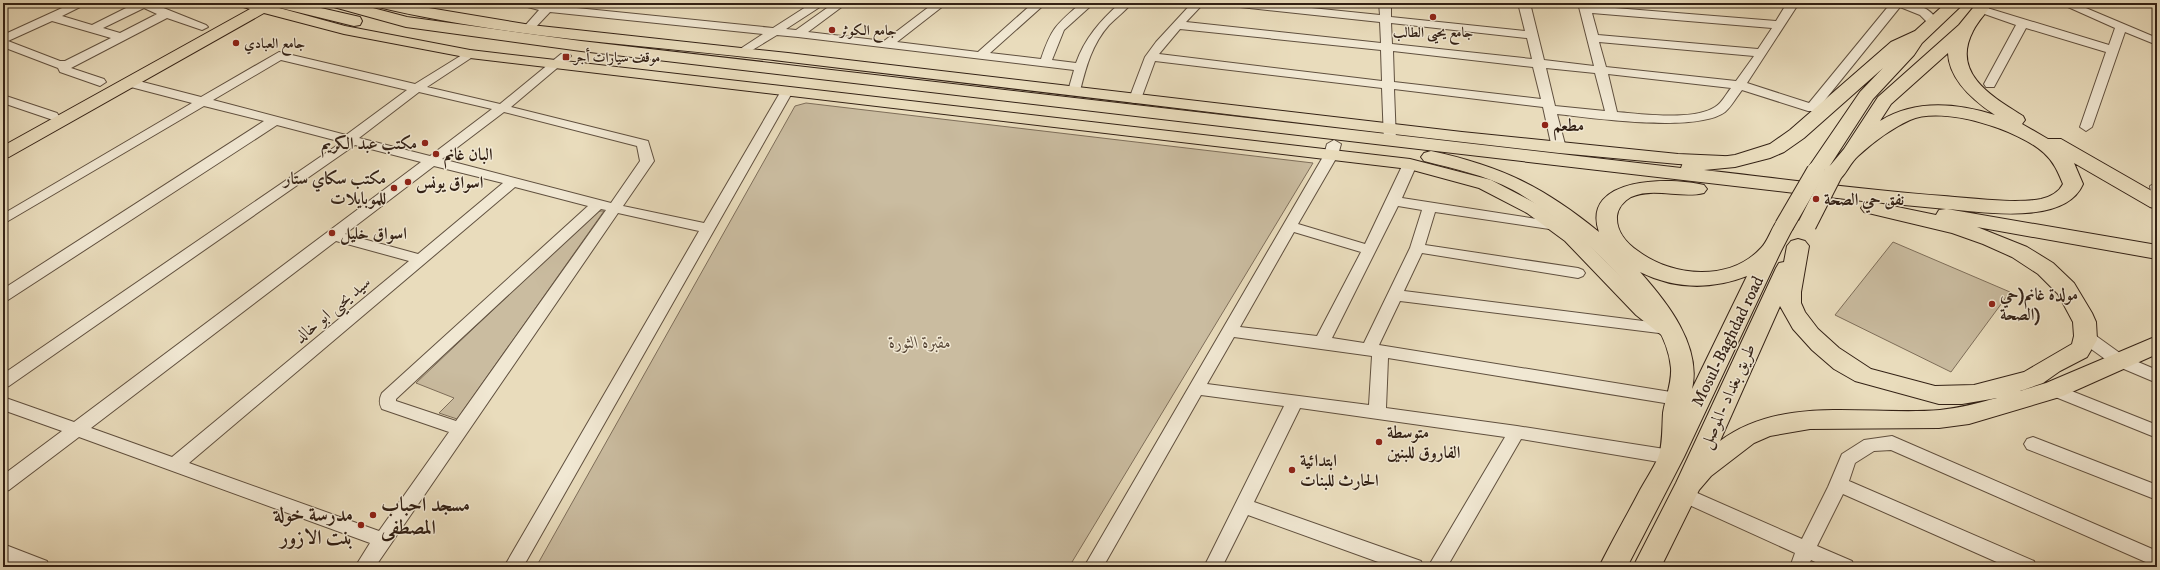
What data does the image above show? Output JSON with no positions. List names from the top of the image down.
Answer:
{
  "streets": {
    "highway": ["Mosul-Baghdad road", "طريق بغداد -الموصل"],
    "street": ["سيد يحيى ابو خالد"]
  },
  "crossings": [
    ["Mosul-Baghdad road", "طريق بغداد -الموصل"]
  ],
  "parks": ["مقبرة الثورة"],
  "places": {
    "other": [
      "جامع يحيى الطالب",
      "جامع الكوثر",
      "جامع العبادي",
      "مطعم",
      "مكتب عبد الكريم",
      "البان غانم",
      "اسواق يونس",
      "مكتب سكاي ستار للموبايلات",
      "نفق حي الصحة",
      "اسواق خليل",
      "مولدة غانم(حي الصحة)",
      "متوسطة الفاروق للبنين",
      "ابتدائية الحارث للبنات",
      "مسجد احباب المصطفى",
      "مدرسة خولة بنت الازور"
    ],
    "transit": ["موقف سيارات أجر"]
  }
}
